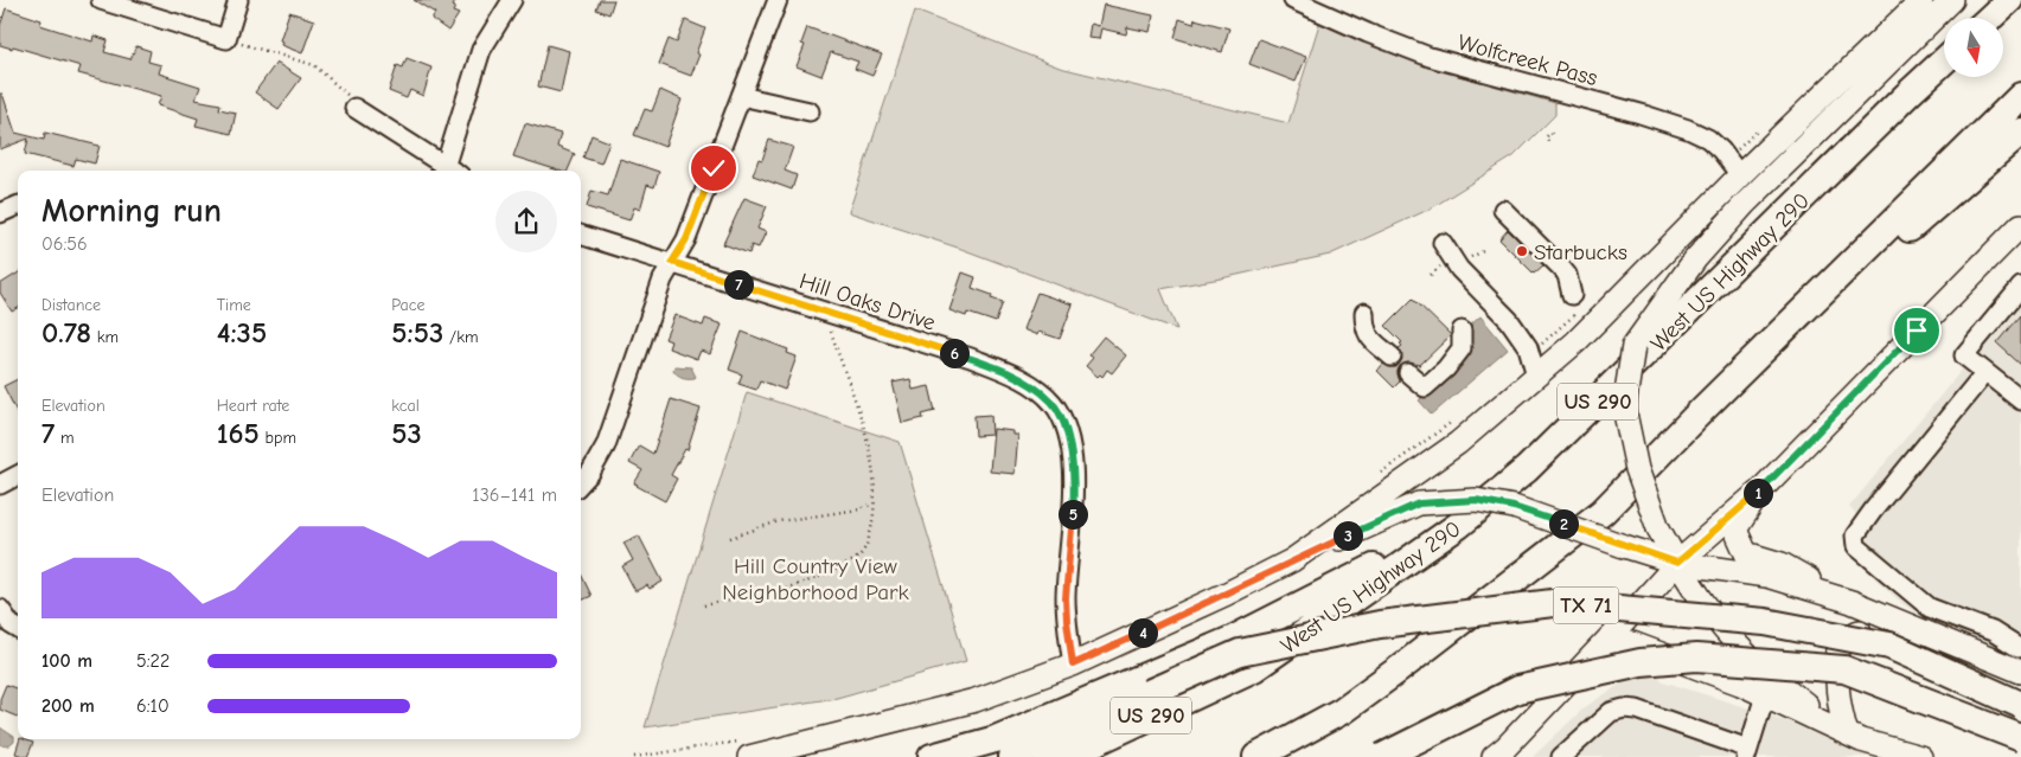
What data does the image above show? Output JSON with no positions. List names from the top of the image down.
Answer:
{
  "streets": {
    "highway": ["West US Highway 290", "US 290", "TX 71"],
    "street": ["Wolfcreek Pass", "Hill Oaks Drive"]
  },
  "parks": ["Hill Country View Neighborhood Park"],
  "places": ["Starbucks"],
  "north": "bottom",
  "page": {
    "heading": ["Morning run", "06:56"],
    "pins": [
      "7",
      "6",
      "1",
      "5",
      "2",
      "3",
      "4"
    ],
    "stats": [
      ["Distance", "0.78 km"],
      ["Time", "4:35"],
      ["Pace", "5:53 /km"],
      ["Elevation", "7 m"],
      ["Heart rate", "165 bpm"],
      ["kcal", "53"]
    ],
    "chart": ["Elevation", "136–141 m"],
    "list": [
      {
        "name": "100 m",
        "note": "5:22"
      },
      {
        "name": "200 m",
        "note": "6:10"
      }
    ]
  }
}
